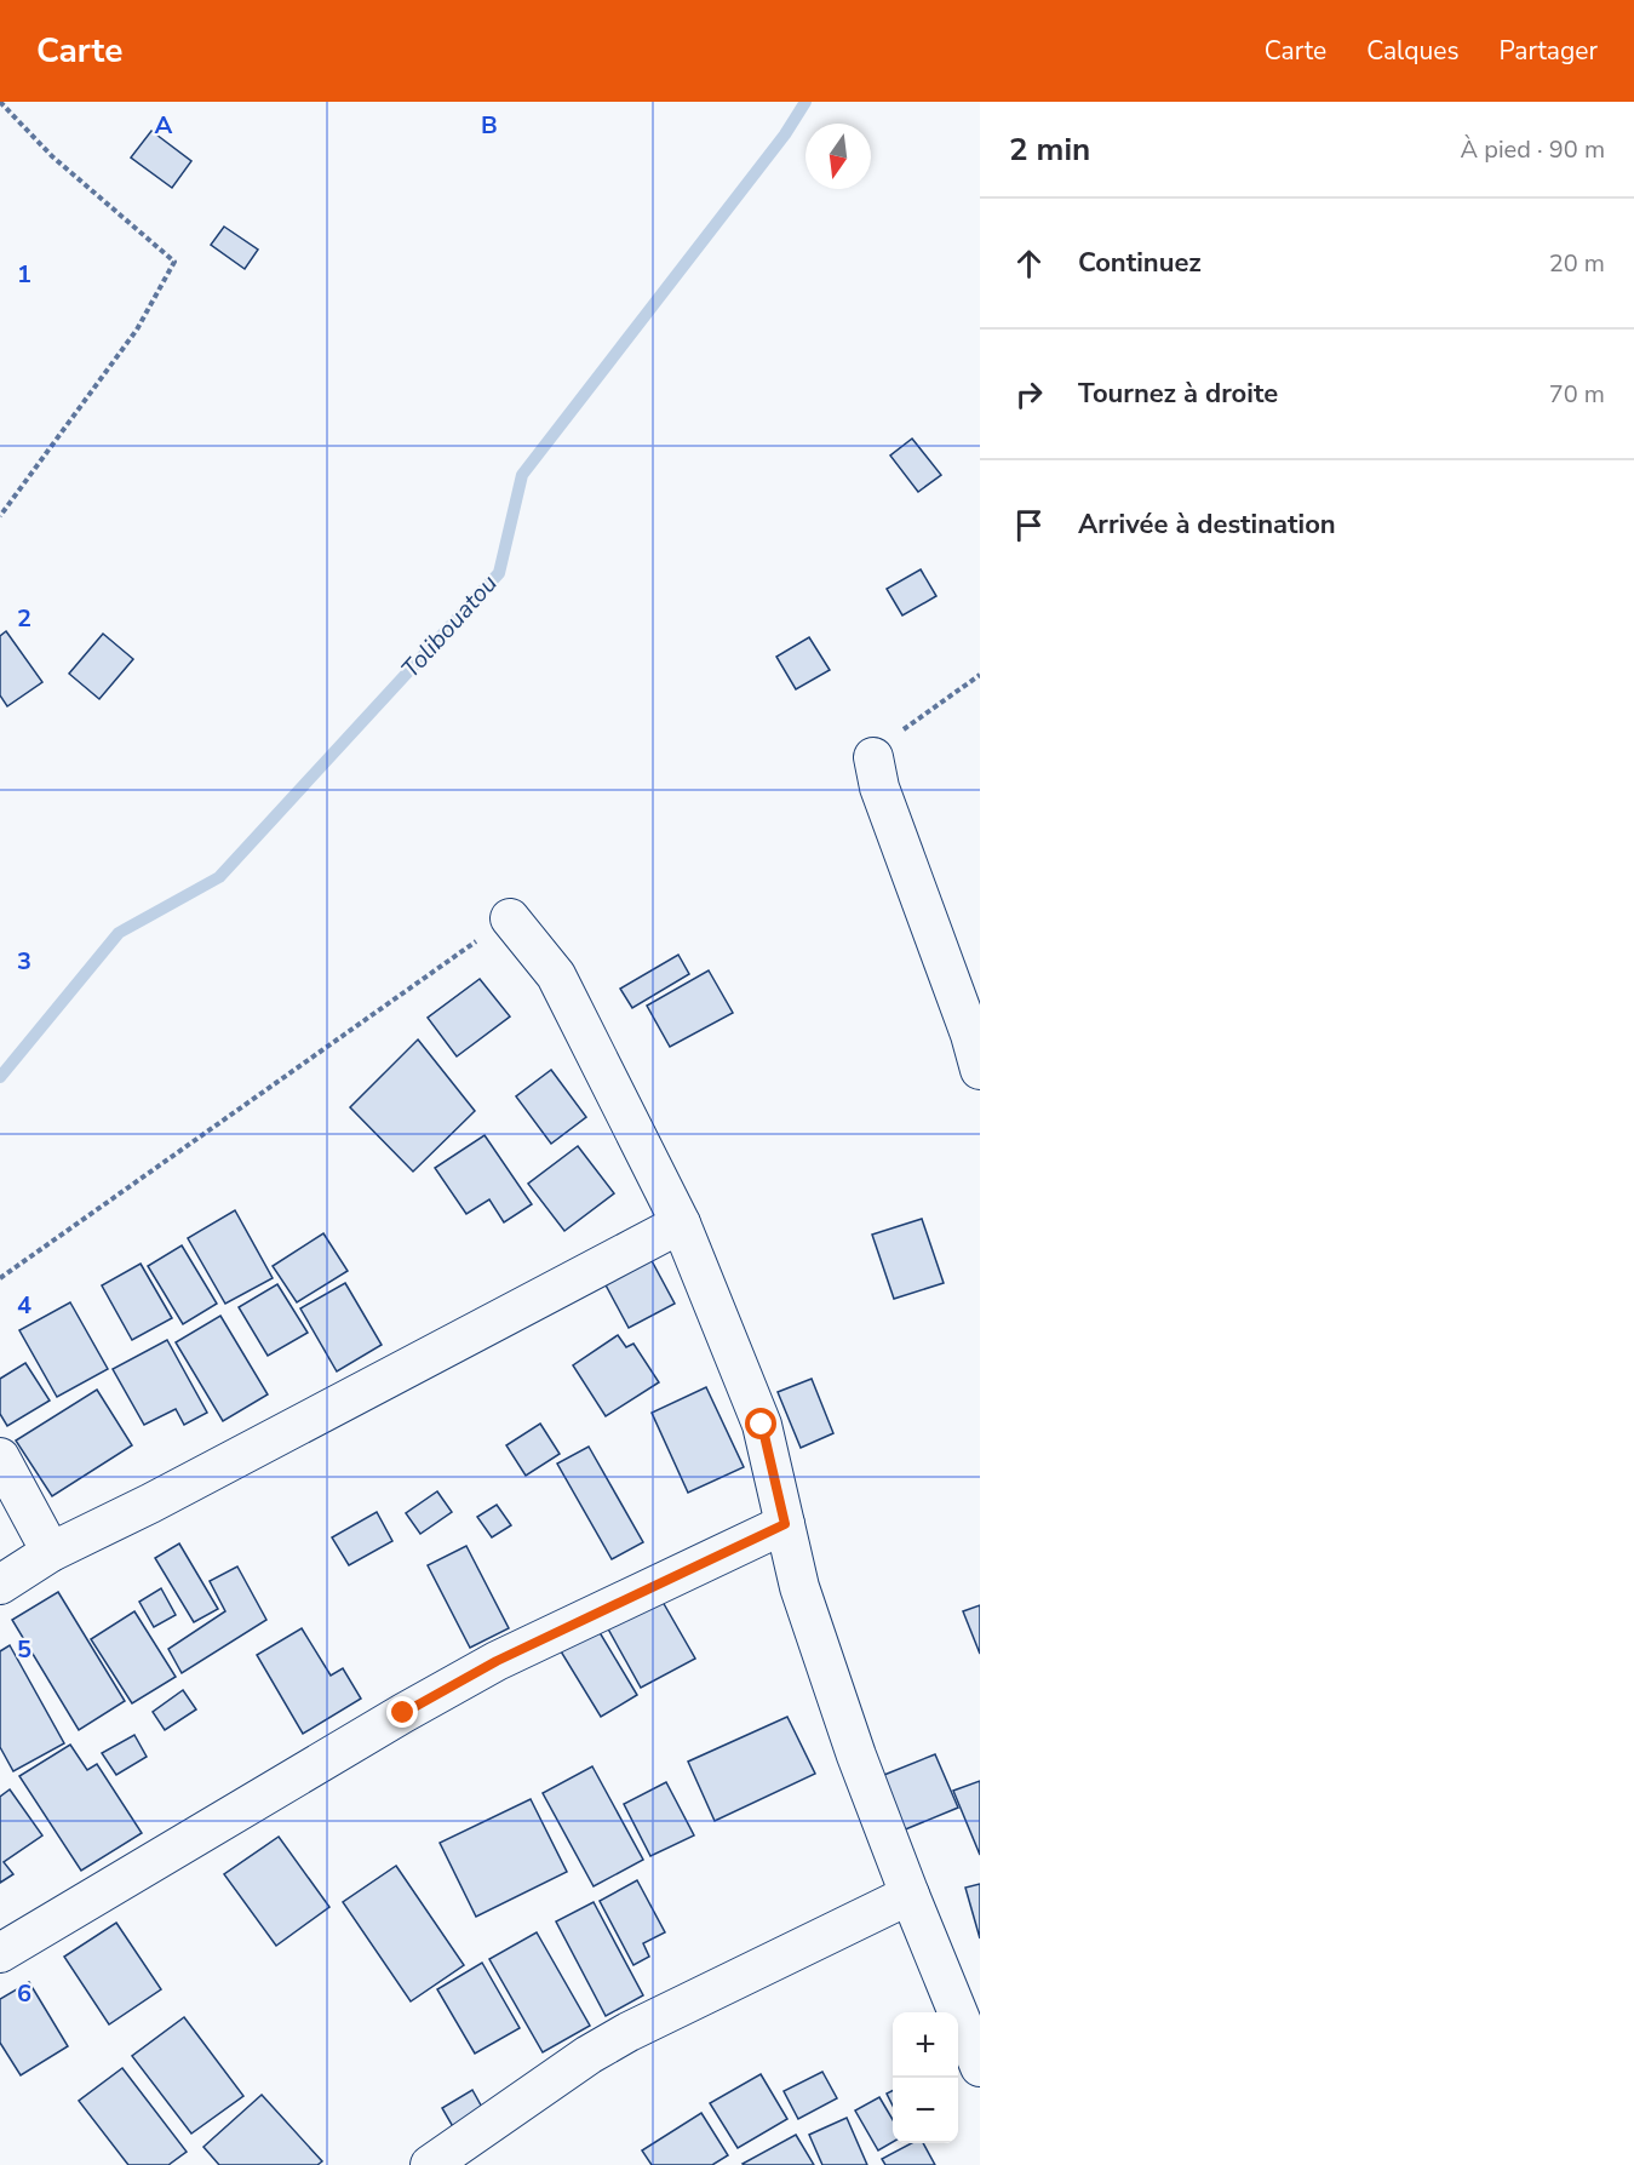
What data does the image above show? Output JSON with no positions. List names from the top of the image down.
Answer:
{
  "water": ["Tolibouatou"],
  "north": "bottom",
  "page": {
    "header": "Carte",
    "nav": ["Carte", "Calques", "Partager"],
    "heading": ["2 min", "À pied · 90 m"],
    "list": [
      ["Continuez", "20 m"],
      ["Tournez à droite", "70 m"],
      "Arrivée à destination"
    ],
    "map_buttons": ["+", "−"]
  },
  "grid": {
    "columns": ["A", "B"],
    "rows": [
      "1",
      "2",
      "3",
      "4",
      "5",
      "6"
    ]
  }
}
